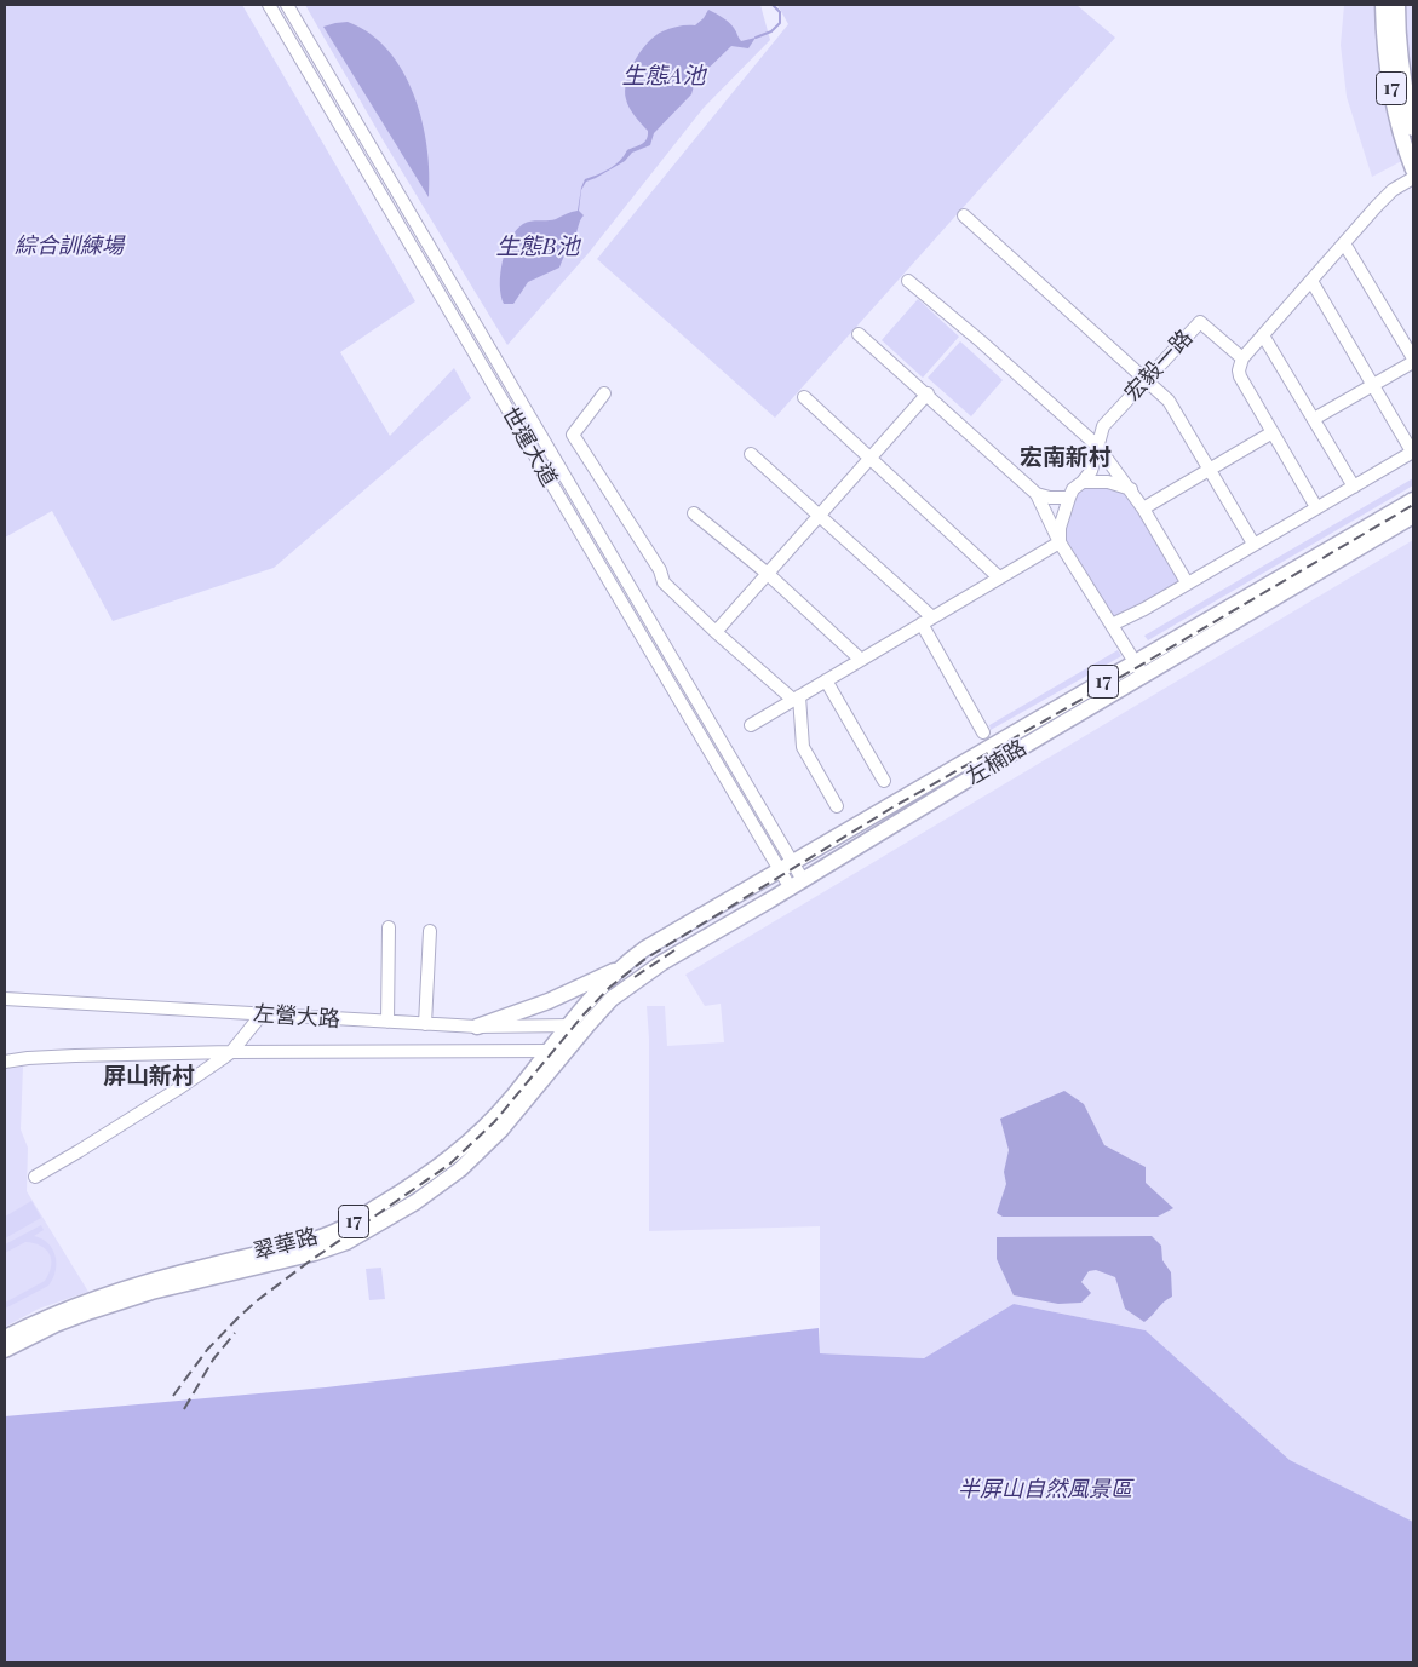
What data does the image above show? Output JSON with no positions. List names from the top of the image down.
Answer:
{
  "streets": {
    "main road": ["17", "左楠路", "翠華路"],
    "street": ["宏毅一路", "世運大道", "左營大路"]
  },
  "crossings": [
    ["世運大道", "左楠路"],
    ["左楠路", "左營大路"],
    ["左楠路", "翠華路"],
    ["左營大路", "翠華路"]
  ],
  "districts": ["宏南新村", "屏山新村"],
  "water": ["生態A池", "生態B池"],
  "parks": ["綜合訓練場", "半屏山自然風景區"]
}
